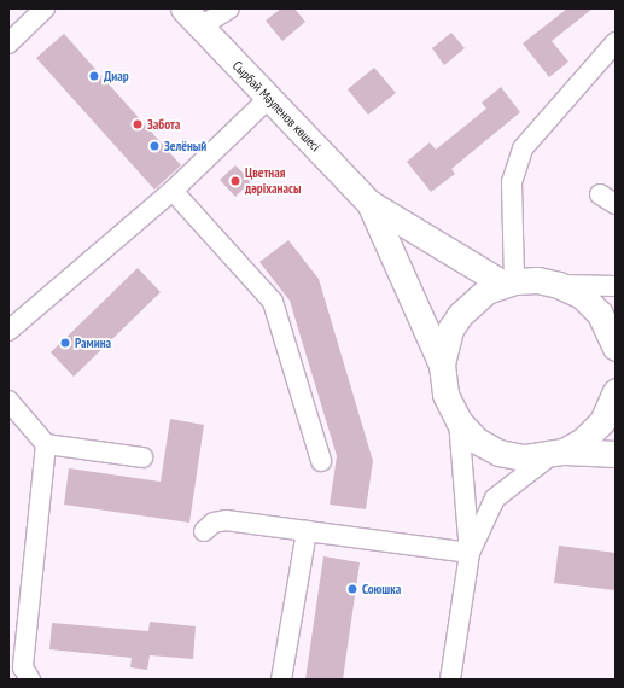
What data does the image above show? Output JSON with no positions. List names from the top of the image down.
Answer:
{
  "streets": {
    "main road": ["Сырбай Мәуленов көшесі"]
  },
  "places": [
    "Диар",
    "Забота",
    "Зелёный",
    "Цветная дәріханасы",
    "Рамина",
    "Союшка"
  ]
}
